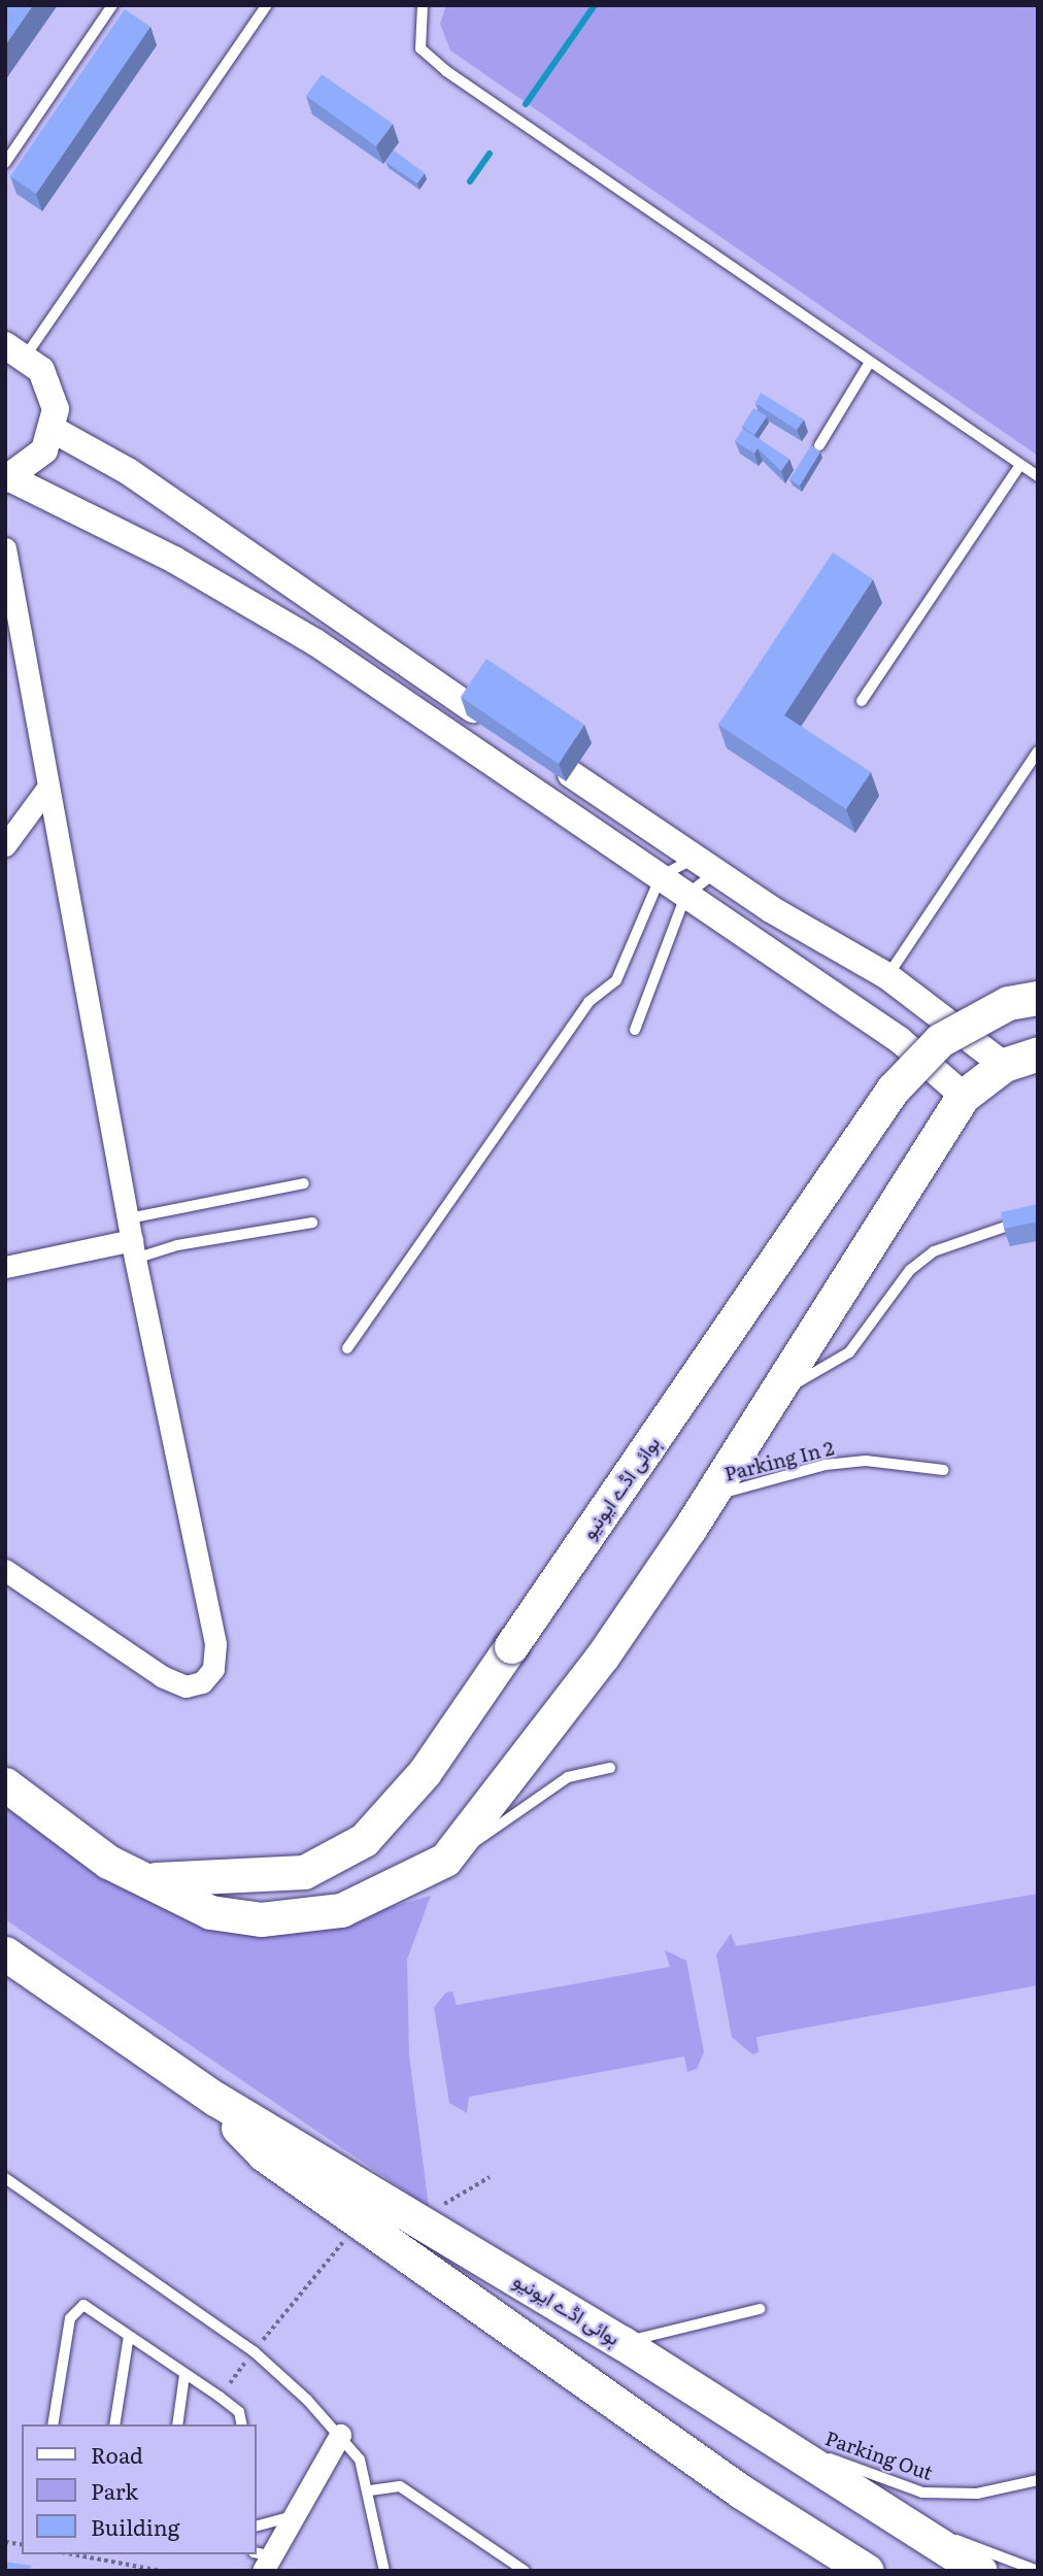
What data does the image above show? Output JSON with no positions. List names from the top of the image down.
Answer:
{
  "streets": {
    "main road": ["ہوائی اڈے ایونیو"],
    "lane": ["Parking In 2", "Parking Out"]
  },
  "crossings": [
    ["Parking In 2", "ہوائی اڈے ایونیو"],
    ["ہوائی اڈے ایونیو", "Parking Out"]
  ],
  "legend": ["Road", "Park", "Building"]
}
